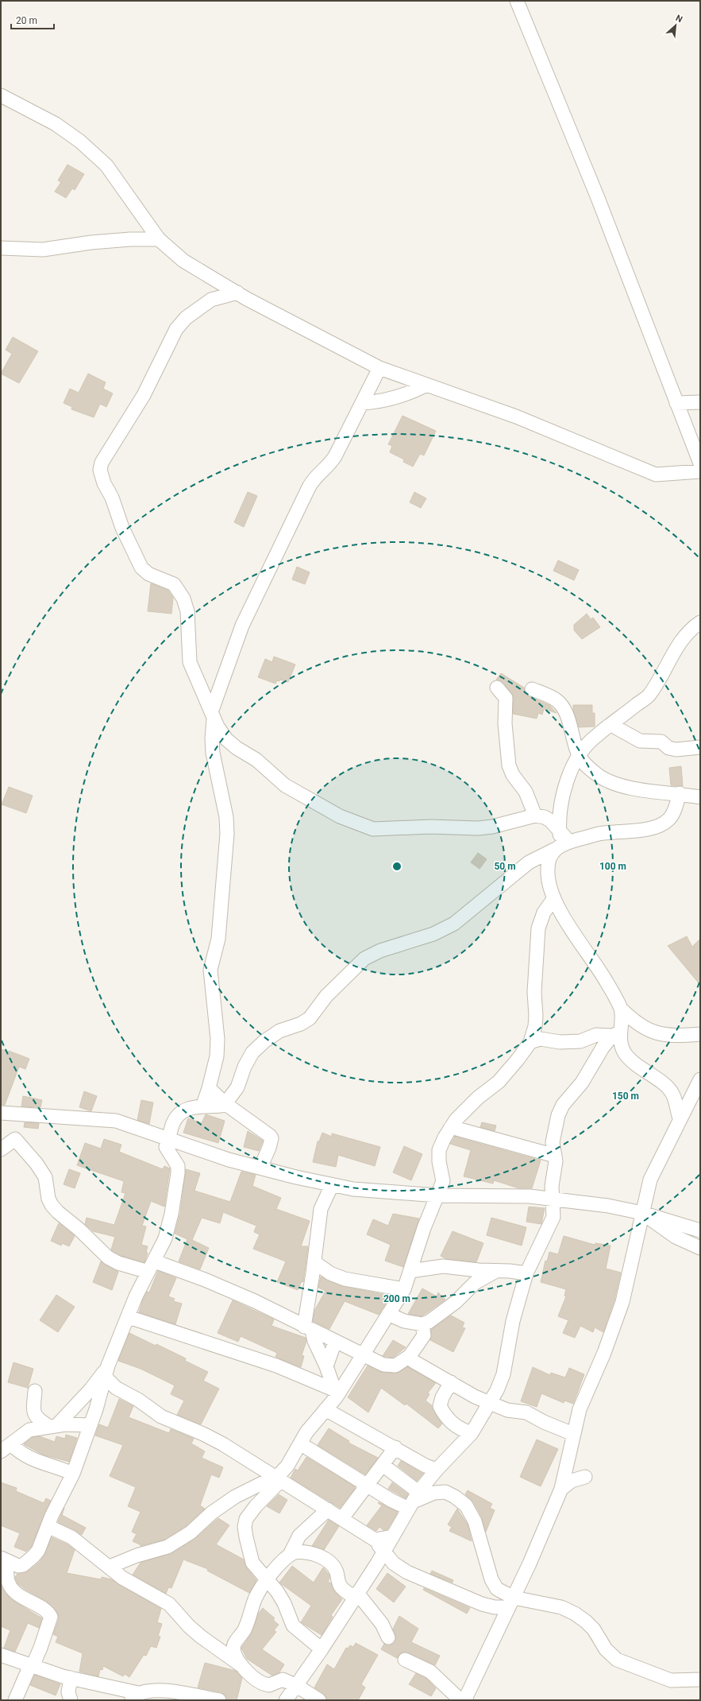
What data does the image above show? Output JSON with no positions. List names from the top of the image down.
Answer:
{
  "scale_bar": "20 m",
  "north": "top right",
  "rings": [
    "50 m",
    "100 m",
    "150 m",
    "200 m"
  ]
}
